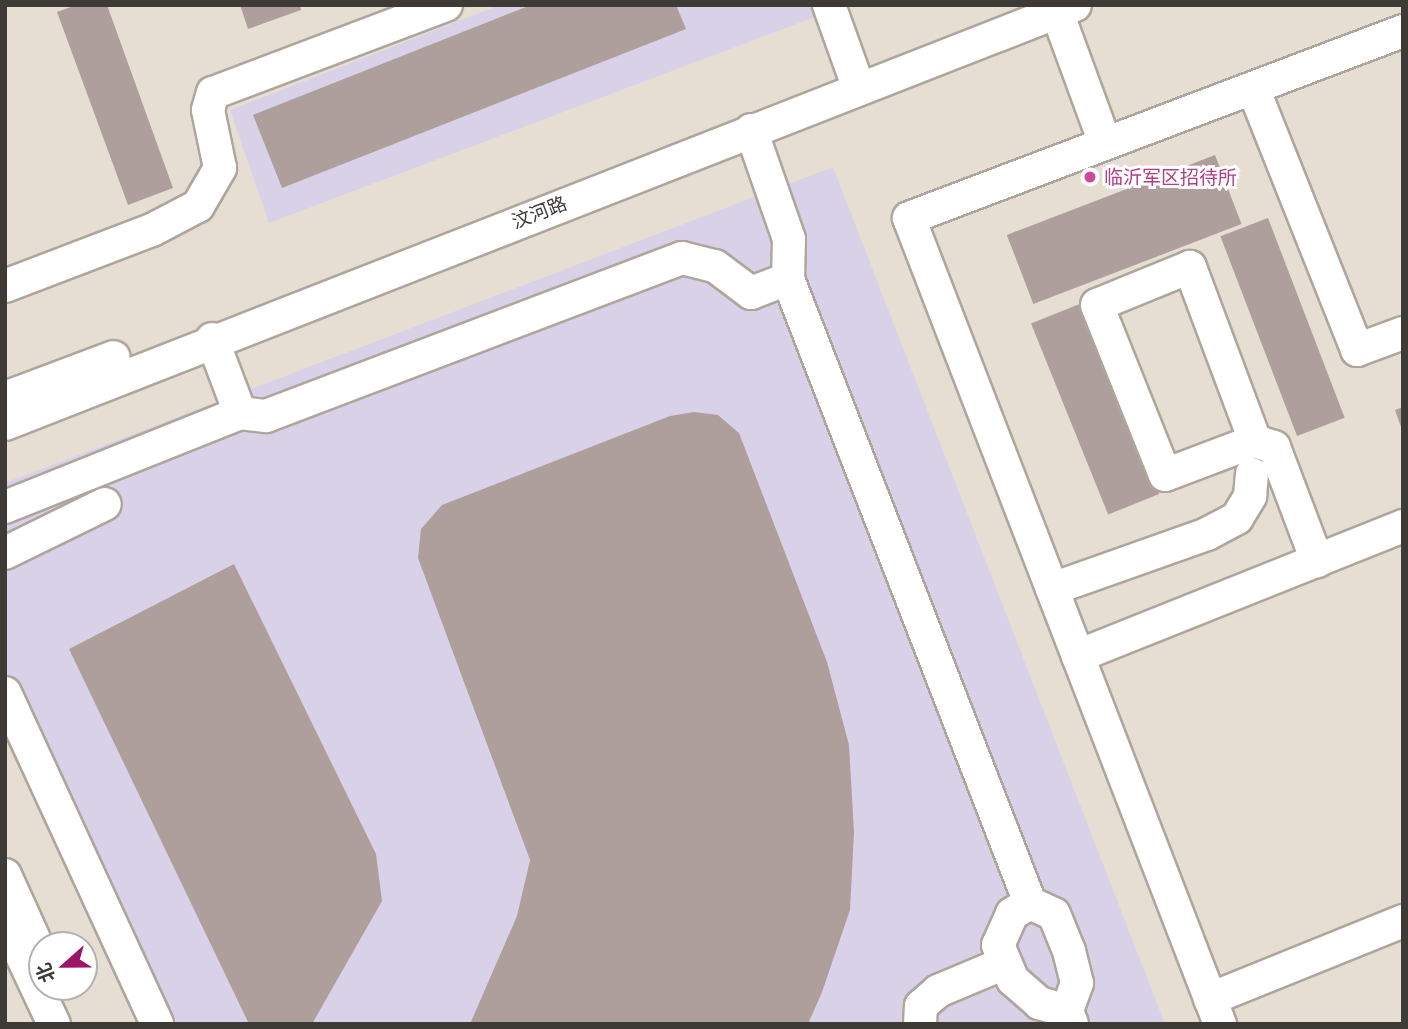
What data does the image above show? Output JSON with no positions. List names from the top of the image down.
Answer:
{
  "streets": {
    "street": ["汶河路"]
  },
  "places": ["临沂军区招待所"],
  "north": "left"
}
